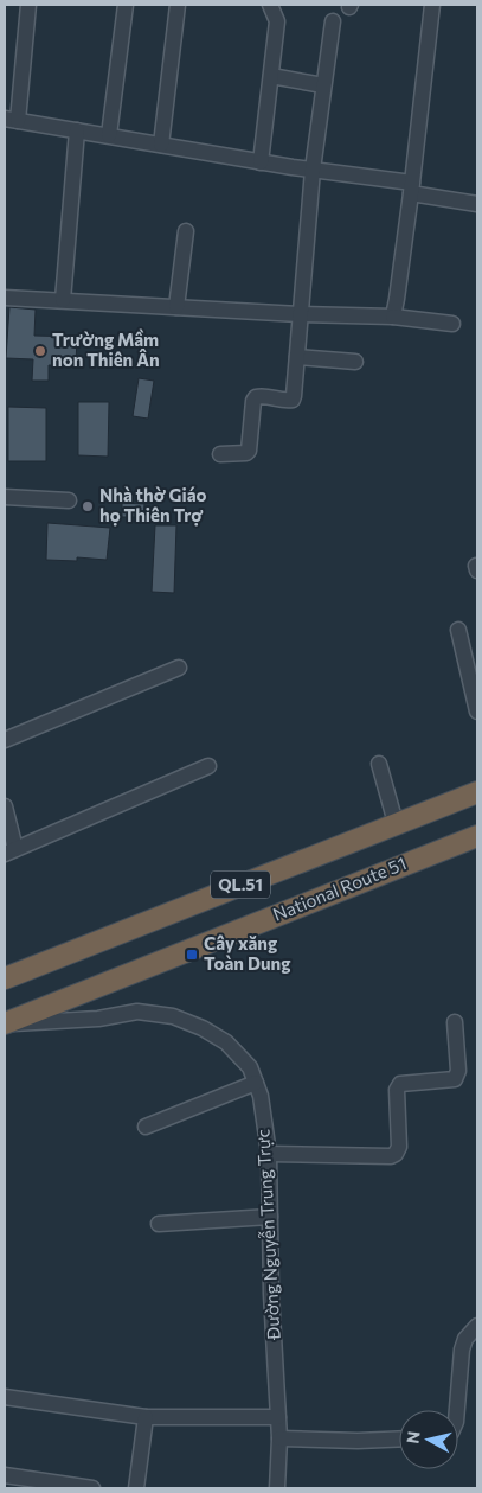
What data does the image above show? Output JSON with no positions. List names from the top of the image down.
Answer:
{
  "streets": {
    "highway": ["QL.51", "National Route 51"],
    "street": ["Đường Nguyễn Trung Trực"]
  },
  "crossings": [
    ["National Route 51", "Đường Nguyễn Trung Trực"]
  ],
  "places": {
    "other": ["Trường Mầm non Thiên Ân", "Nhà thờ Giáo họ Thiên Trợ"],
    "transit": ["Cây xăng Toàn Dung"]
  },
  "north": "left"
}
